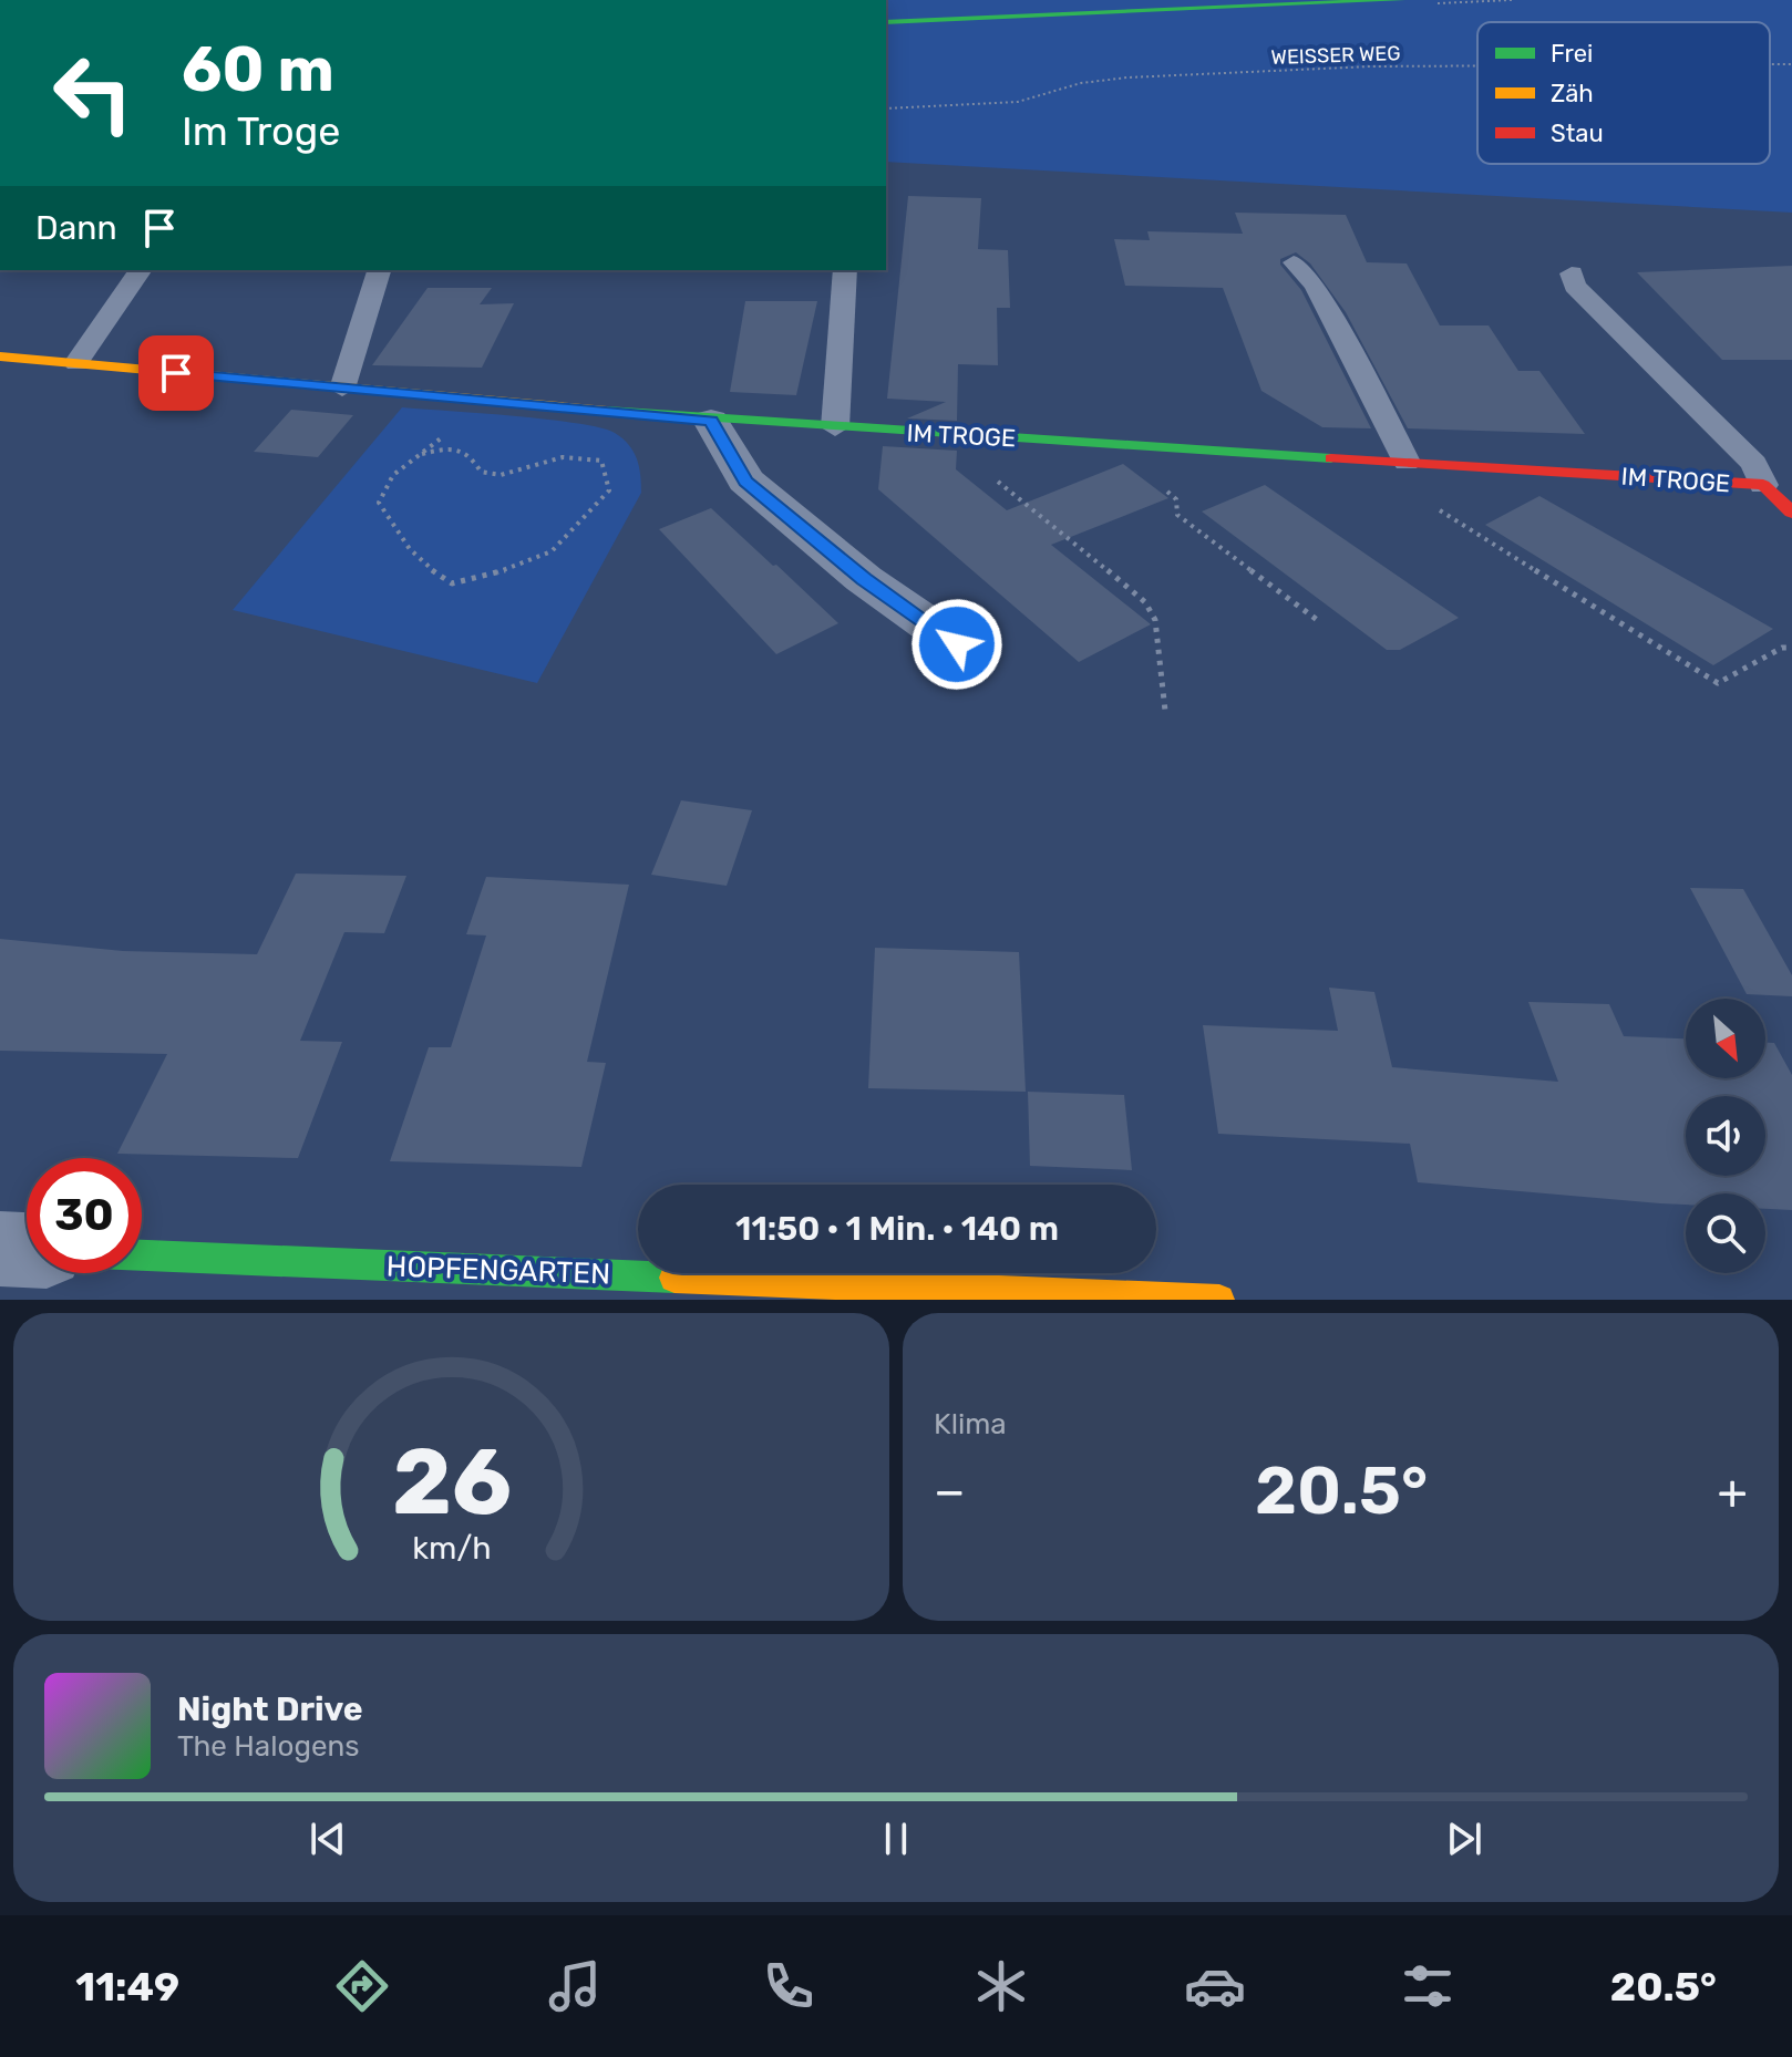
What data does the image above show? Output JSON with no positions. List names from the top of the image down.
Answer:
{
  "streets": {
    "street": ["IM TROGE", "HOPFENGARTEN"],
    "path": ["WEISSER WEG"]
  },
  "legend": ["Frei", "Zäh", "Stau"],
  "north": "bottom right",
  "page": {
    "turn": ["60 m", "Im Troge"],
    "then": "Dann",
    "limit": "30",
    "trip": "11:50 · 1 Min. · 140 m",
    "tile": "Klima",
    "heat": ["−", "20.5°", "+"],
    "song": ["Night Drive", "The Halogens"],
    "tabs": ["11:49", "20.5°"],
    "gauge": ["26", "km/h"]
  }
}
